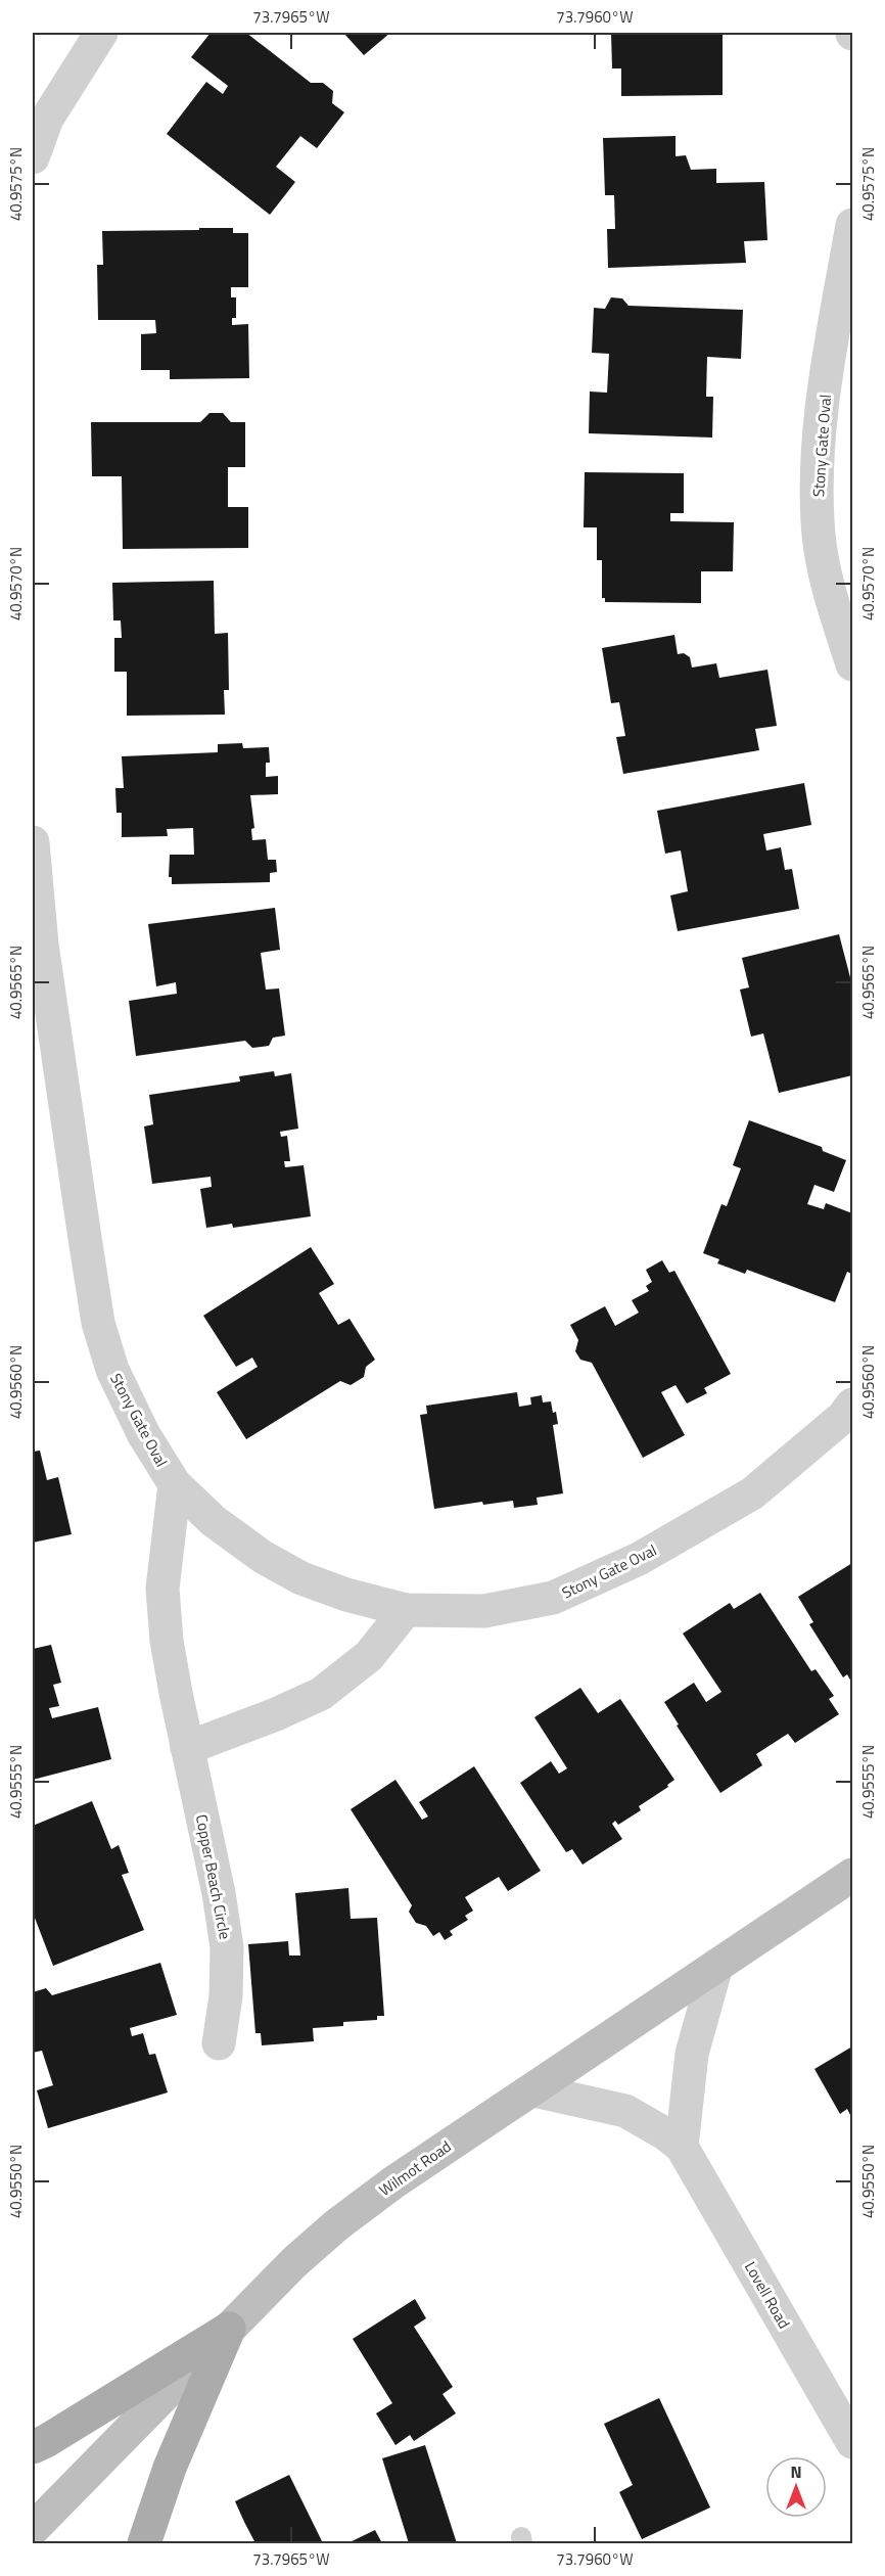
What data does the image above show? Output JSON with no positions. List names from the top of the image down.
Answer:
{
  "streets": {
    "street": [
      "Stony Gate Oval",
      "Copper Beach Circle",
      "Wilmot Road",
      "Lovell Road"
    ]
  },
  "crossings": [
    ["Stony Gate Oval", "Copper Beach Circle"],
    ["Wilmot Road", "Lovell Road"]
  ],
  "north": "top",
  "coordinates": [
    "73.7965°W",
    "73.7960°W",
    "40.9575°N",
    "40.9570°N",
    "40.9565°N",
    "40.9560°N",
    "40.9555°N",
    "40.9550°N"
  ]
}
